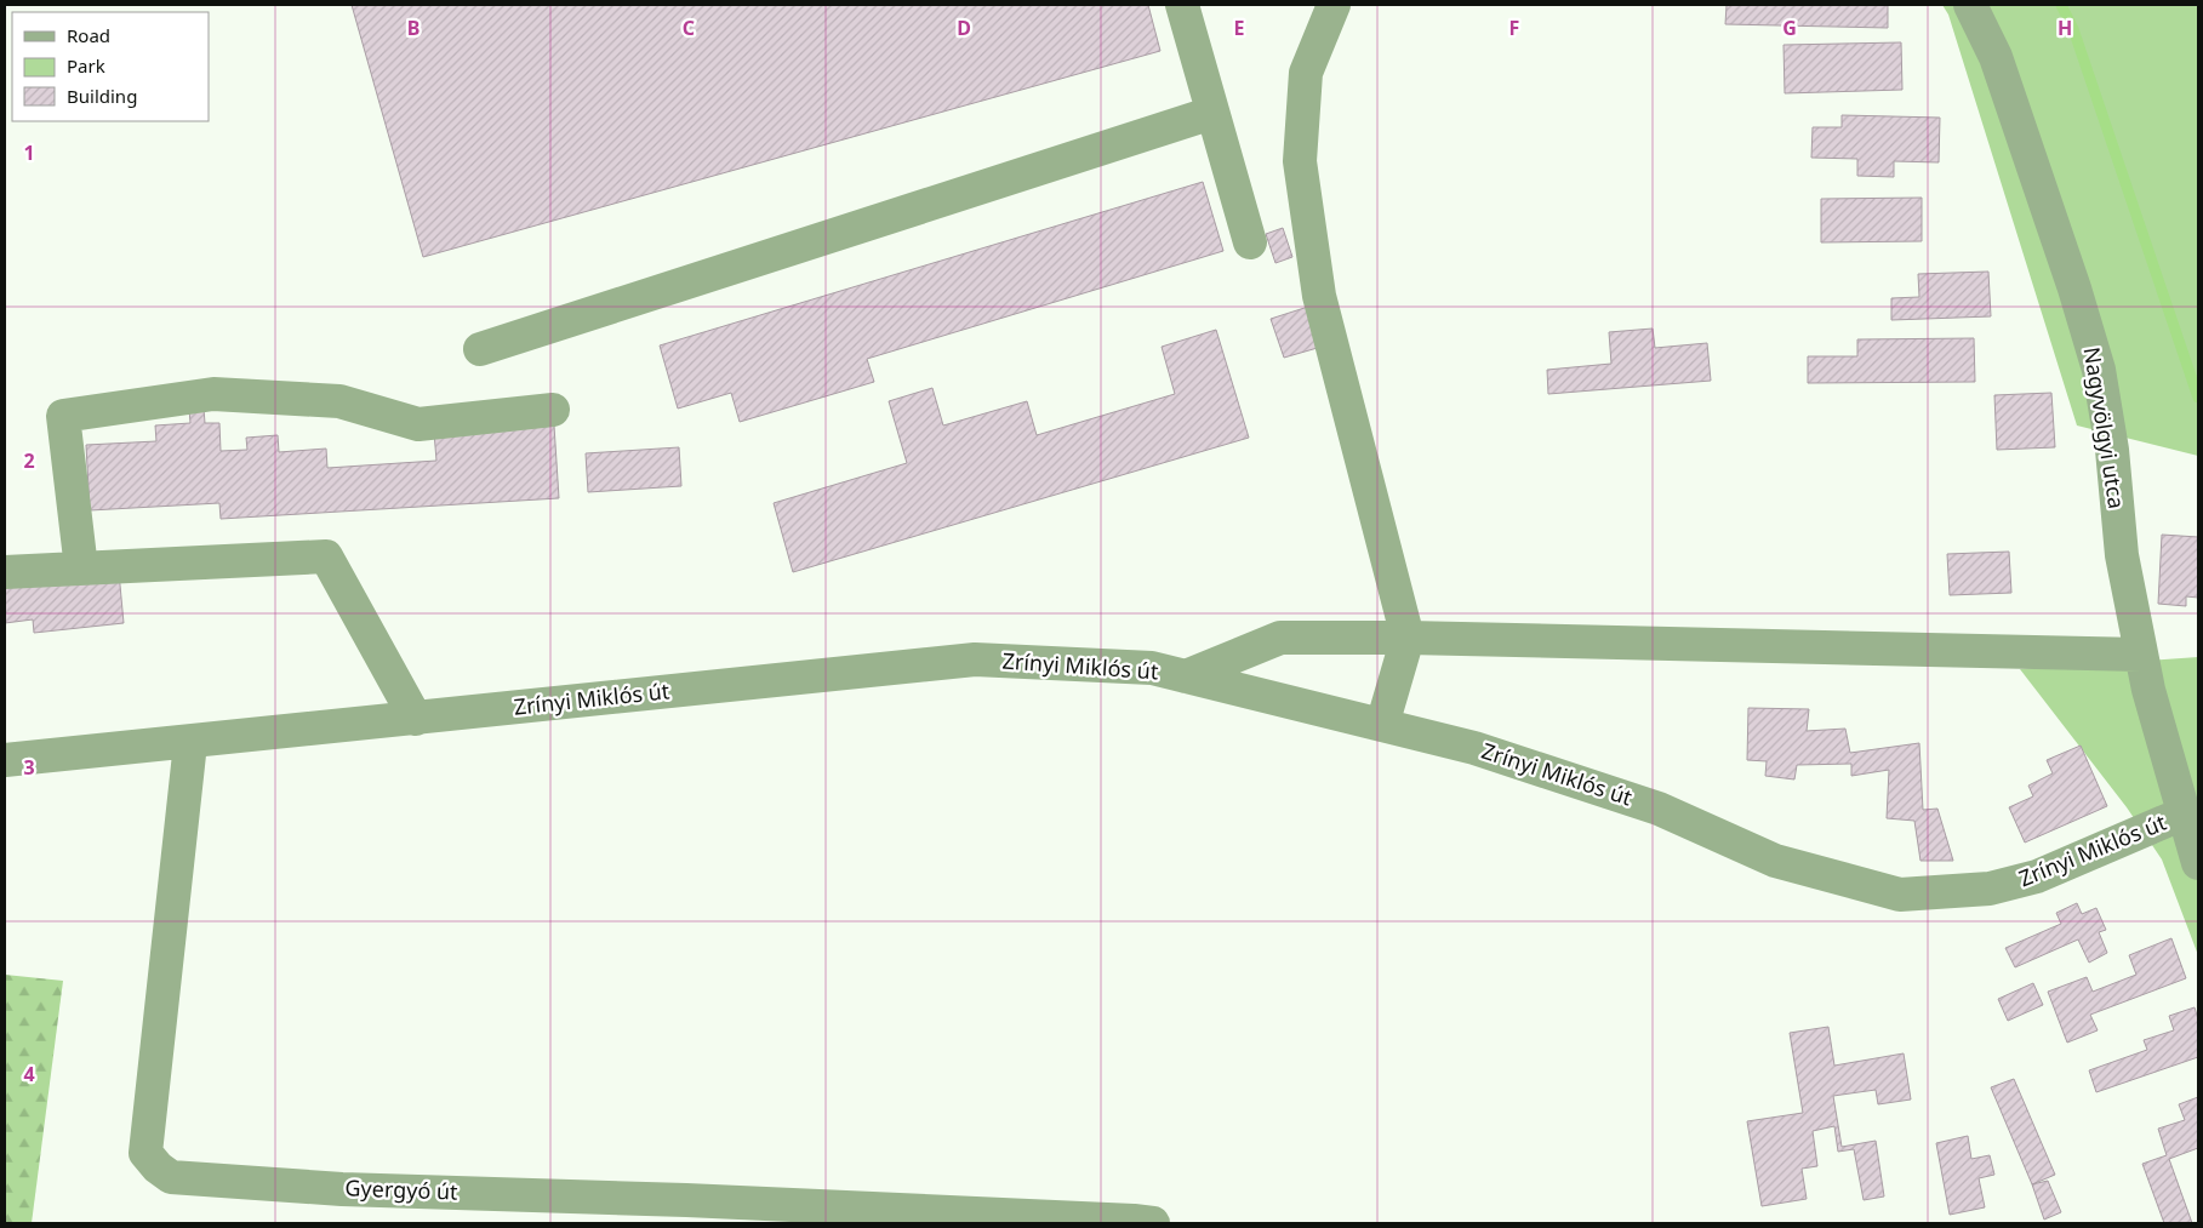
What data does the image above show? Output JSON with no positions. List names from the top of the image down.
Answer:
{
  "streets": {
    "street": ["Nagyvölgyi utca", "Zrínyi Miklós út", "Gyergyó út"]
  },
  "crossings": [
    ["Nagyvölgyi utca", "Zrínyi Miklós út"],
    ["Zrínyi Miklós út", "Gyergyó út"]
  ],
  "legend": ["Road", "Park", "Building"],
  "grid": {
    "columns": [
      "B",
      "C",
      "D",
      "E",
      "F",
      "G",
      "H"
    ],
    "rows": [
      "1",
      "2",
      "3",
      "4"
    ]
  }
}
